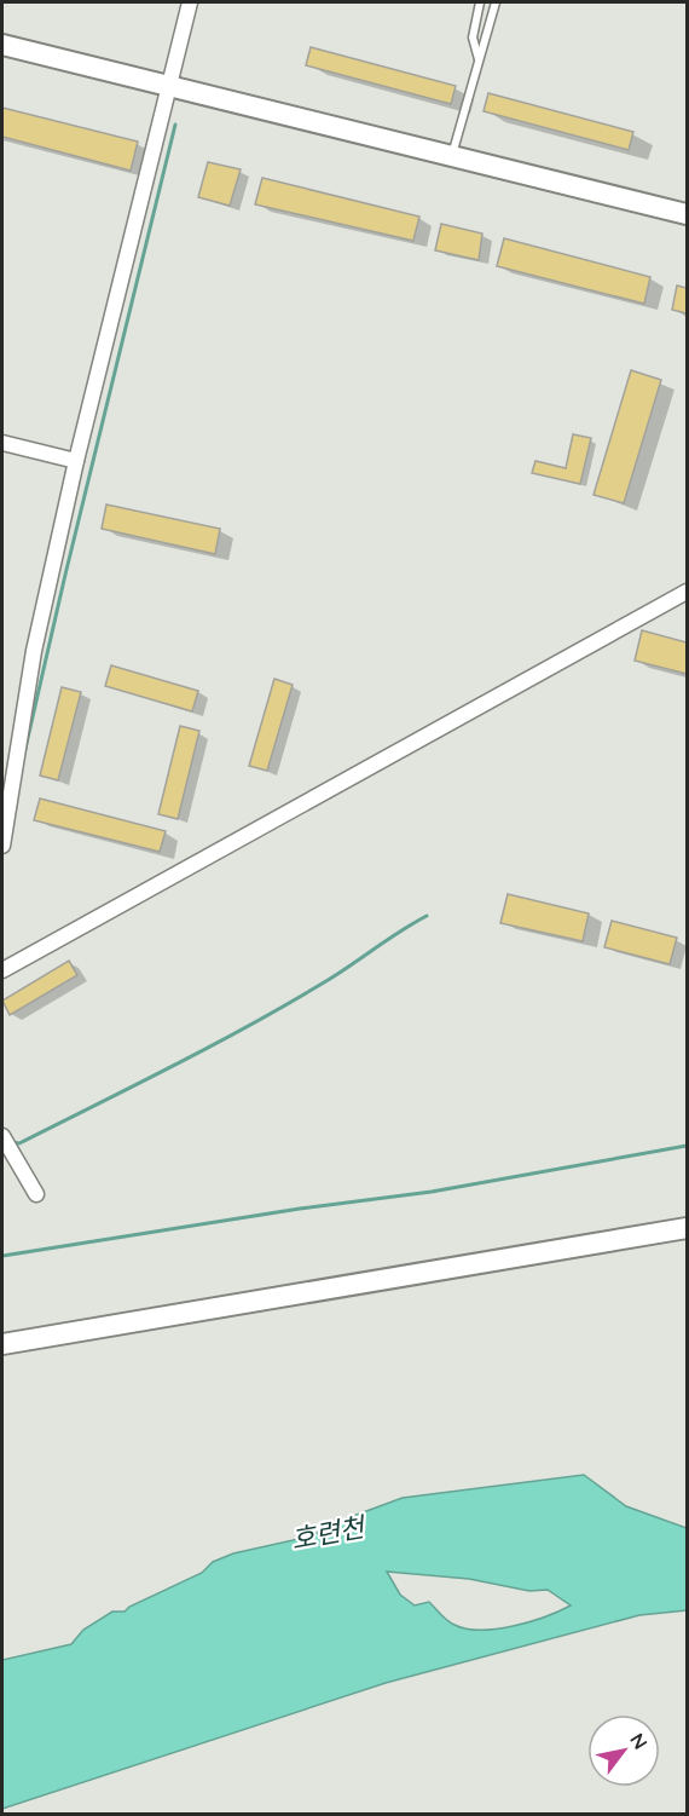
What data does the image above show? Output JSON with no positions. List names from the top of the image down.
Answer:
{
  "water": ["호련천"],
  "north": "top right"
}
